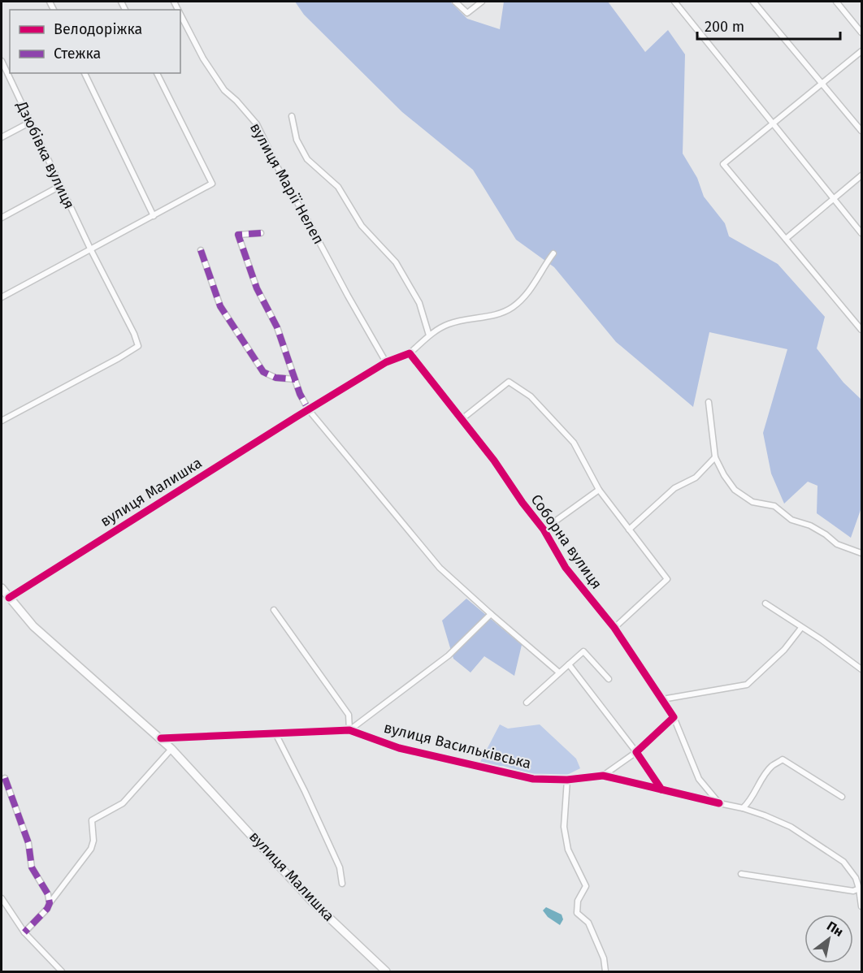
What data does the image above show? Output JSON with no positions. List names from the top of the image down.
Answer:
{
  "streets": {
    "main road": ["вулиця Малишка"],
    "street": [
      "Дзюбівка вулиця",
      "вулиця Марії Нелеп",
      "Соборна вулиця",
      "вулиця Васильківська"
    ]
  },
  "crossings": [
    ["вулиця Малишка", "вулиця Васильківська"]
  ],
  "legend": ["Велодоріжка", "Стежка"],
  "scale_bar": "200 m",
  "north": "top right"
}
